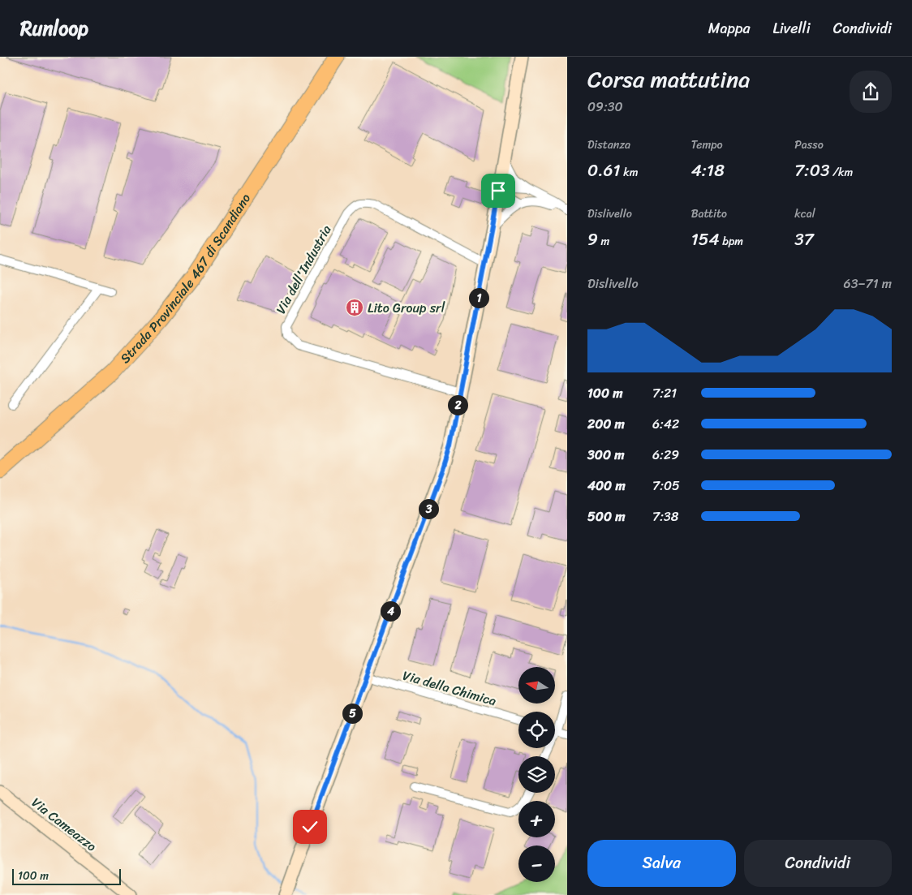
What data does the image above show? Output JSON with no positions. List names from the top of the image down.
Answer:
{
  "streets": {
    "highway": ["Strada Provinciale 467 di Scandiano"],
    "street": ["Via dell'Industria", "Via della Chimica", "Via Cameazzo"]
  },
  "places": {
    "building": ["Lito Group srl"]
  },
  "scale_bar": "100 m",
  "north": "left",
  "page": {
    "header": "Runloop",
    "nav": ["Mappa", "Livelli", "Condividi"],
    "heading": ["Corsa mattutina", "09:30"],
    "stats": [
      ["Distanza", "0.61 km"],
      ["Tempo", "4:18"],
      ["Passo", "7:03 /km"],
      ["Dislivello", "9 m"],
      ["Battito", "154 bpm"],
      ["kcal", "37"]
    ],
    "chart": ["Dislivello", "63–71 m"],
    "pins": [
      "1",
      "2",
      "3",
      "4",
      "5"
    ],
    "list": [
      {
        "name": "100 m",
        "note": "7:21"
      },
      {
        "name": "200 m",
        "note": "6:42"
      },
      {
        "name": "300 m",
        "note": "6:29"
      },
      {
        "name": "400 m",
        "note": "7:05"
      },
      {
        "name": "500 m",
        "note": "7:38"
      }
    ],
    "map_buttons": ["+", "−"],
    "buttons": ["Salva", "Condividi"],
    "scale": "100 m"
  }
}
